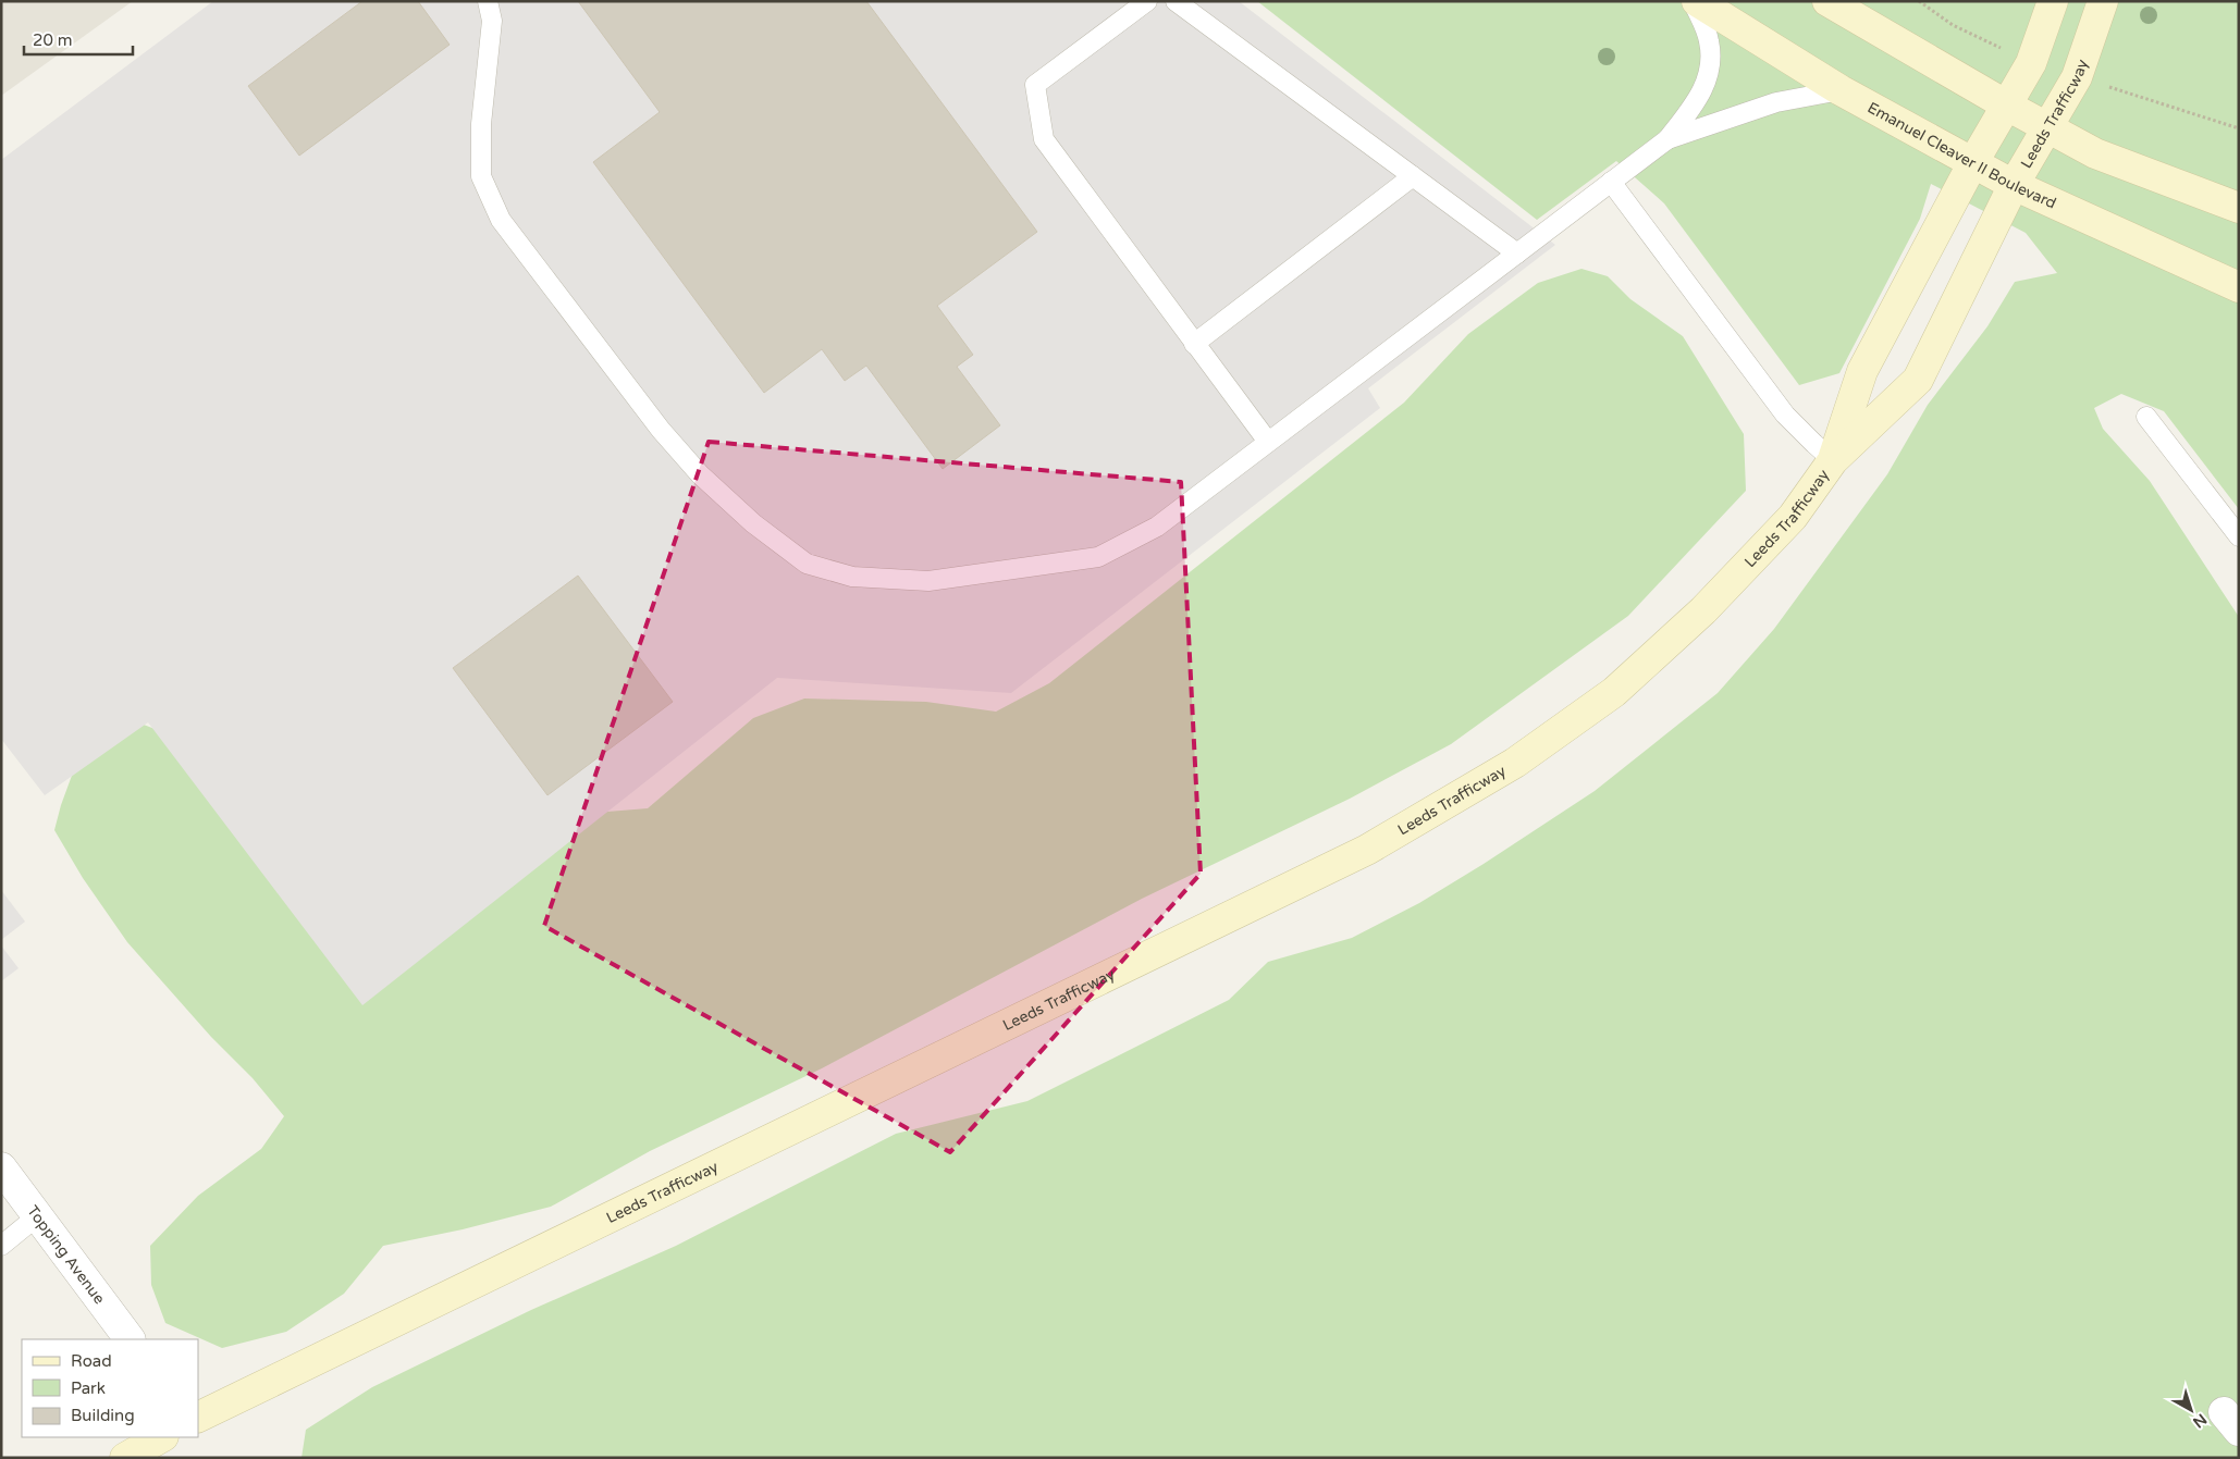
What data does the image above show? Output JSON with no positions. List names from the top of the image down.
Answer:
{
  "streets": {
    "main road": ["Leeds Trafficway", "Emanuel Cleaver II Boulevard"],
    "street": ["Topping Avenue"]
  },
  "crossings": [
    ["Leeds Trafficway", "Emanuel Cleaver II Boulevard"]
  ],
  "legend": ["Road", "Park", "Building"],
  "scale_bar": "20 m",
  "north": "bottom right"
}
